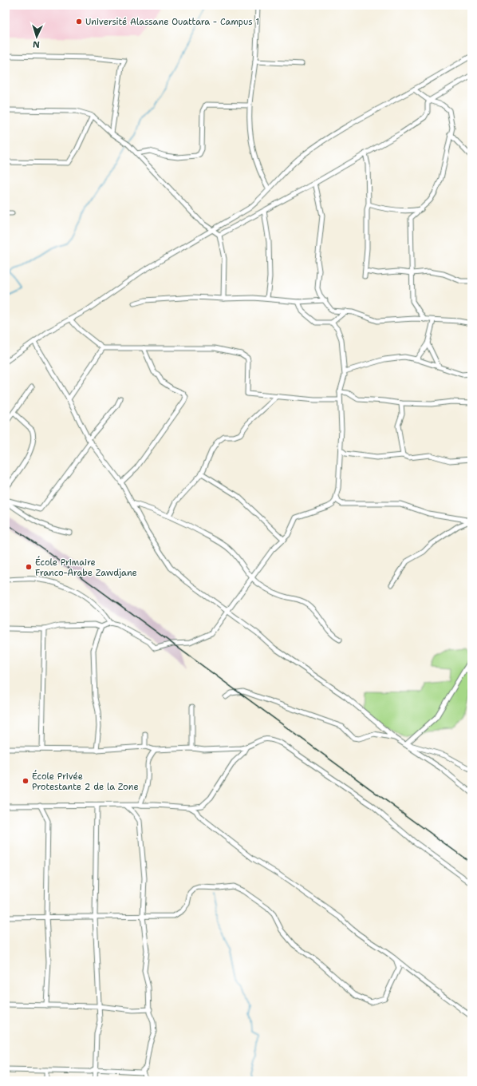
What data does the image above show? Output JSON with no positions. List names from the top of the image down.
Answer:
{
  "places": ["Université Alassane Ouattara - Campus 1", "École Primaire Franco-Arabe Zawdjane", "École Privée Protestante 2 de la Zone"],
  "north": "bottom"
}
